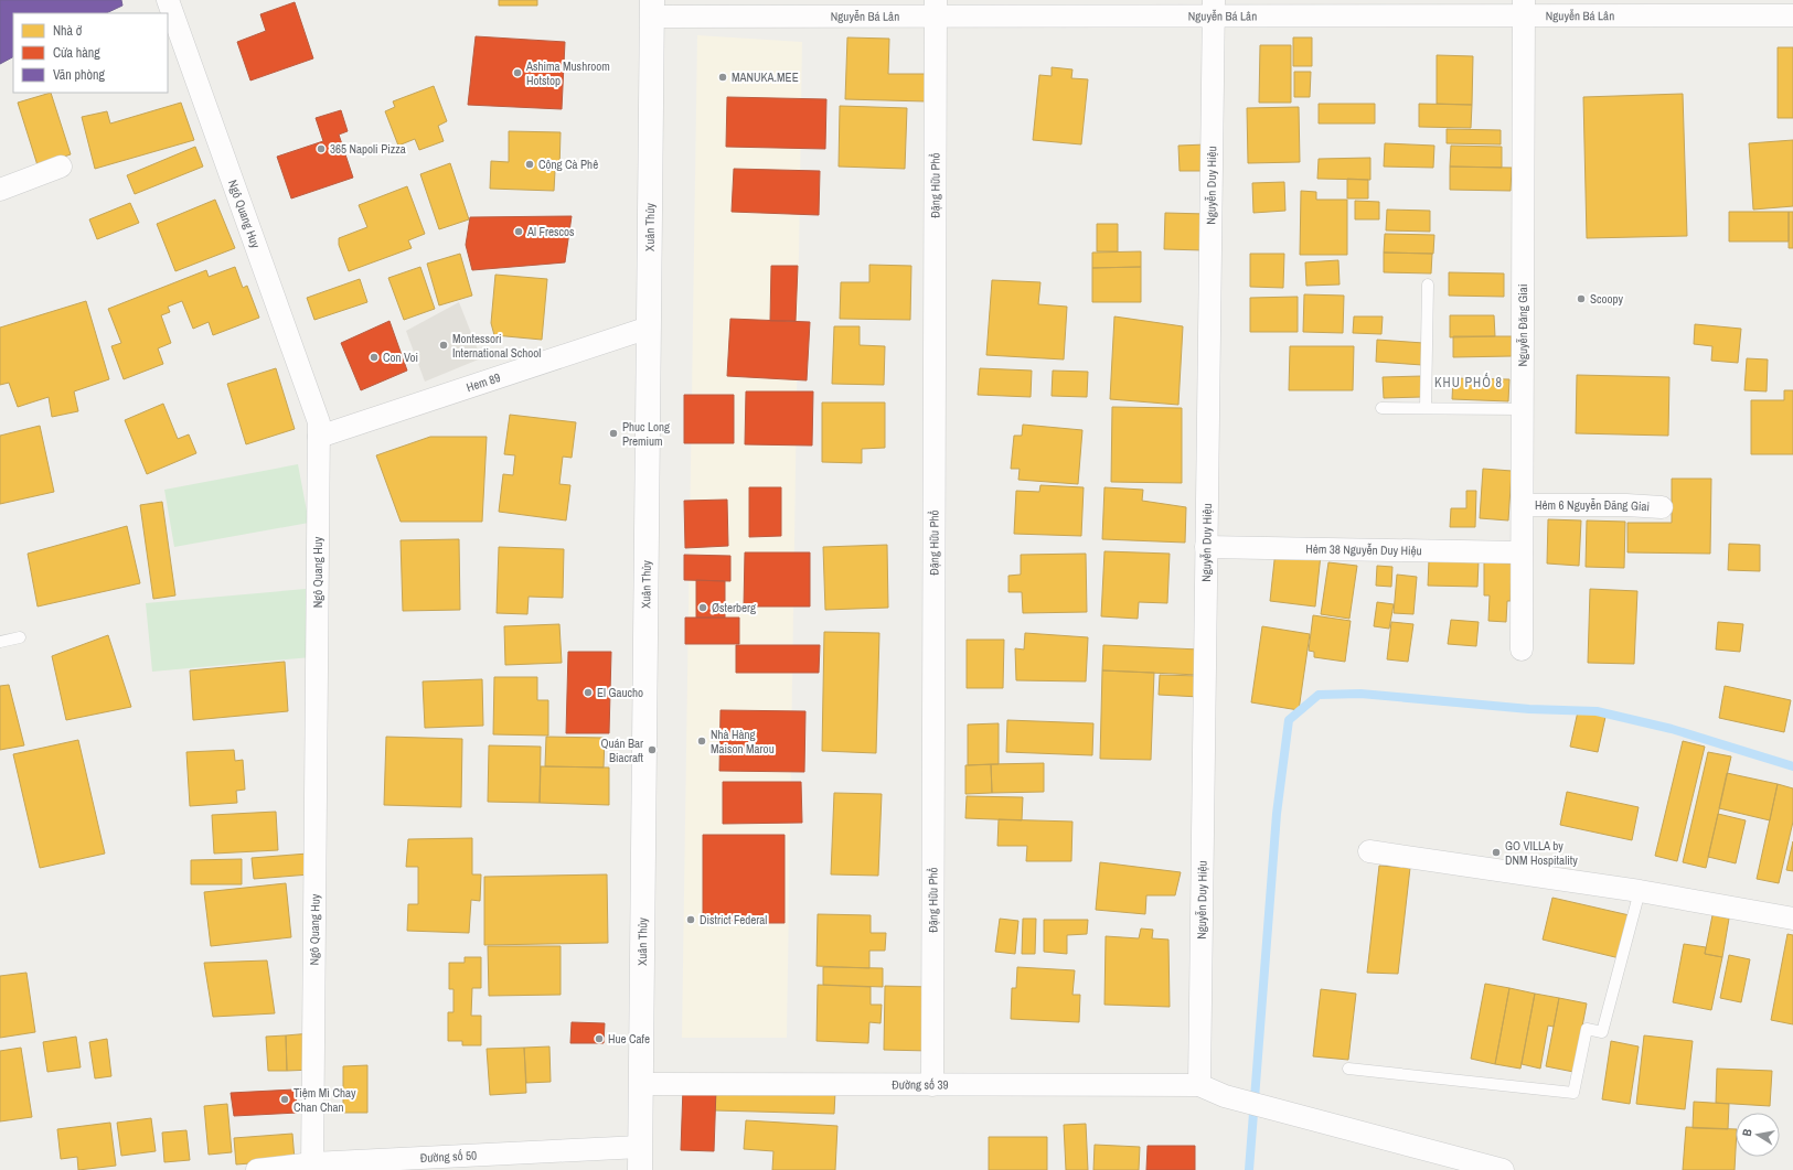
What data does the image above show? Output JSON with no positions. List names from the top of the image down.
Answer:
{
  "streets": {
    "street": [
      "Nguyễn Bá Lân",
      "Đặng Hữu Phổ",
      "Nguyễn Duy Hiệu",
      "Ngô Quang Huy",
      "Xuân Thủy",
      "Nguyễn Đăng Giai",
      "Hem 89",
      "Hẻm 6 Nguyễn Đăng Giai",
      "Hẻm 38 Nguyễn Duy Hiệu",
      "Đường số 39",
      "Đường số 50"
    ]
  },
  "crossings": [
    ["Nguyễn Bá Lân", "Đặng Hữu Phổ"],
    ["Nguyễn Bá Lân", "Nguyễn Duy Hiệu"],
    ["Nguyễn Bá Lân", "Xuân Thủy"],
    ["Nguyễn Bá Lân", "Nguyễn Đăng Giai"],
    ["Đặng Hữu Phổ", "Đường số 39"],
    ["Nguyễn Duy Hiệu", "Hẻm 38 Nguyễn Duy Hiệu"],
    ["Nguyễn Duy Hiệu", "Đường số 39"],
    ["Ngô Quang Huy", "Hem 89"],
    ["Ngô Quang Huy", "Đường số 50"],
    ["Xuân Thủy", "Hem 89"],
    ["Xuân Thủy", "Đường số 39"],
    ["Xuân Thủy", "Đường số 50"],
    ["Nguyễn Đăng Giai", "Hẻm 6 Nguyễn Đăng Giai"],
    ["Nguyễn Đăng Giai", "Hẻm 38 Nguyễn Duy Hiệu"]
  ],
  "districts": ["KHU PHỐ 8"],
  "places": [
    "Ashima Mushroom Hotstop",
    "MANUKA.MEE",
    "365 Napoli Pizza",
    "Cộng Cà Phê",
    "Al Frescos",
    "Scoopy",
    "Montessori International School",
    "Con Voi",
    "Phuc Long Premium",
    "Østerberg",
    "El Gaucho",
    "Nhà Hàng Maison Marou",
    "Quán Bar Biacraft",
    "GO VILLA by DNM Hospitality",
    "District Federal",
    "Hue Cafe",
    "Tiệm Mì Chay Chan Chan"
  ],
  "legend": ["Nhà ở", "Cửa hàng", "Văn phòng"],
  "north": "left"
}
